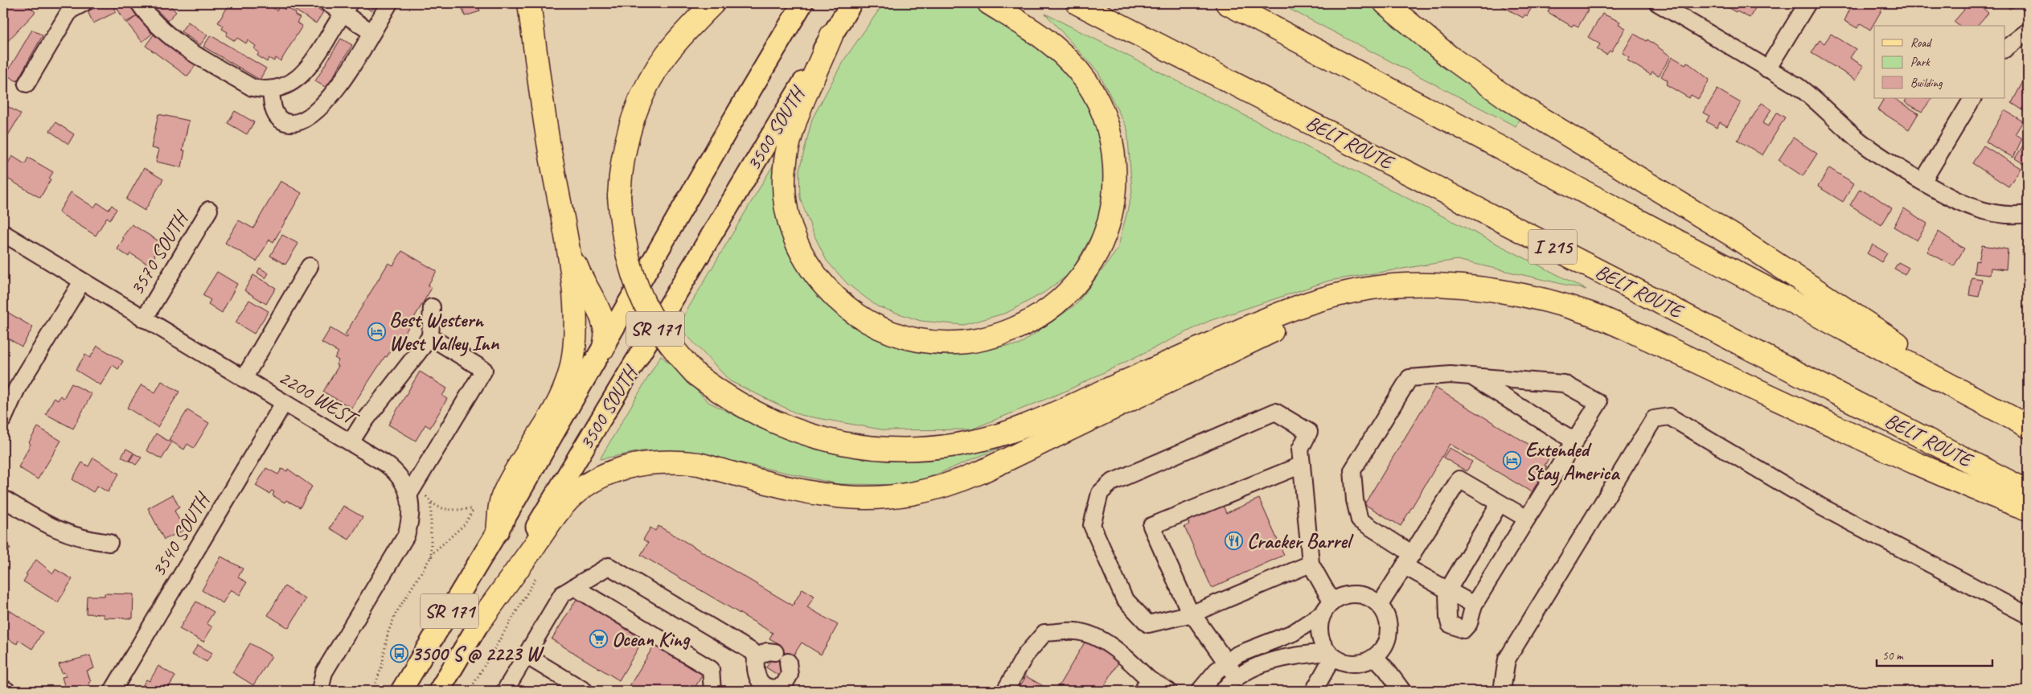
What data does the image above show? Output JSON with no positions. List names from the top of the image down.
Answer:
{
  "streets": {
    "highway": ["BELT ROUTE", "I 215"],
    "main road": ["3500 SOUTH", "SR 171"],
    "street": ["3570 SOUTH", "2200 WEST", "3540 SOUTH"]
  },
  "crossings": [
    ["3570 SOUTH", "2200 WEST"],
    ["2200 WEST", "3540 SOUTH"]
  ],
  "places": {
    "hotel": ["Best Western West Valley Inn", "Extended Stay America"],
    "restaurant": ["Cracker Barrel"],
    "supermarket": ["Ocean King"],
    "bus stop": ["3500 S @ 2223 W"]
  },
  "legend": ["Road", "Park", "Building"],
  "scale_bar": "50 m"
}
